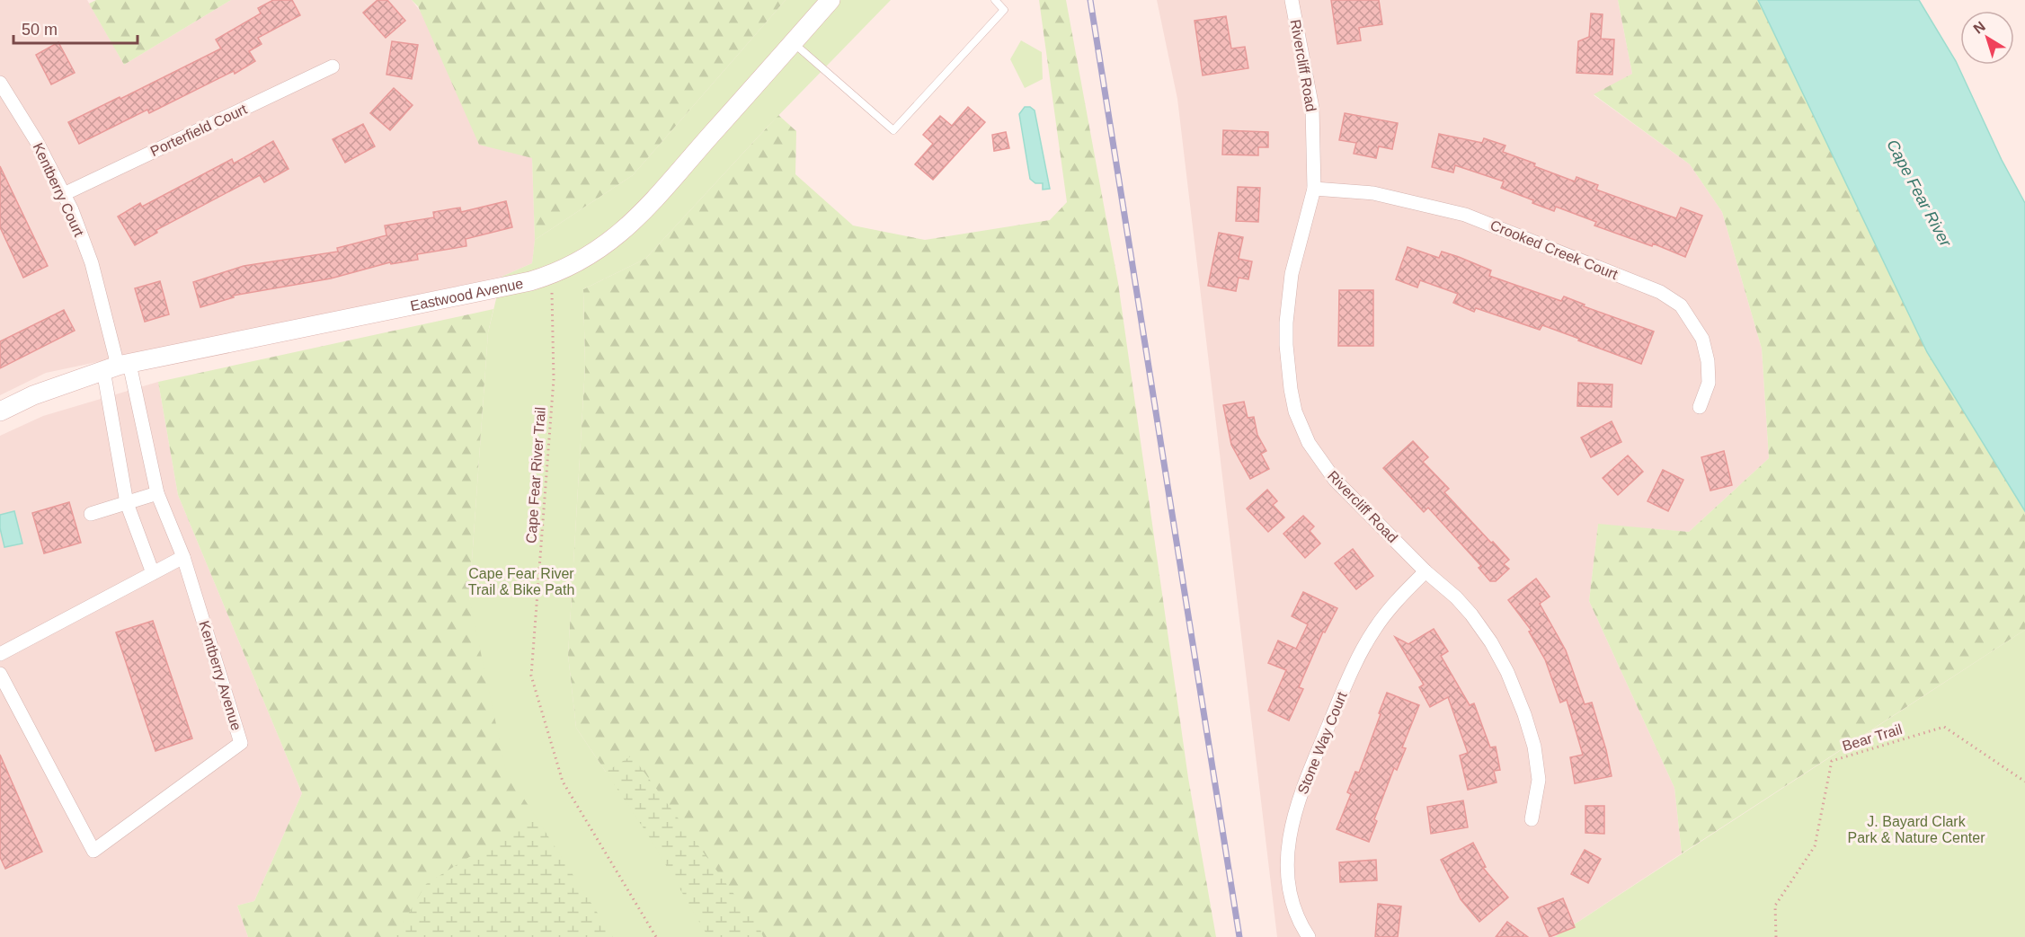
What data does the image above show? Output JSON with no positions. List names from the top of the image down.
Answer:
{
  "streets": {
    "street": [
      "Rivercliff Road",
      "Porterfield Court",
      "Kentberry Court",
      "Crooked Creek Court",
      "Eastwood Avenue",
      "Kentberry Avenue",
      "Stone Way Court"
    ],
    "path": ["Cape Fear River Trail", "Bear Trail"]
  },
  "crossings": [
    ["Rivercliff Road", "Crooked Creek Court"],
    ["Rivercliff Road", "Stone Way Court"],
    ["Porterfield Court", "Kentberry Court"],
    ["Kentberry Court", "Eastwood Avenue"],
    ["Kentberry Court", "Kentberry Avenue"],
    ["Eastwood Avenue", "Cape Fear River Trail"],
    ["Eastwood Avenue", "Kentberry Avenue"]
  ],
  "water": ["Cape Fear River"],
  "parks": ["Cape Fear River Trail & Bike Path", "J. Bayard Clark Park & Nature Center"],
  "scale_bar": "50 m",
  "north": "top left"
}
